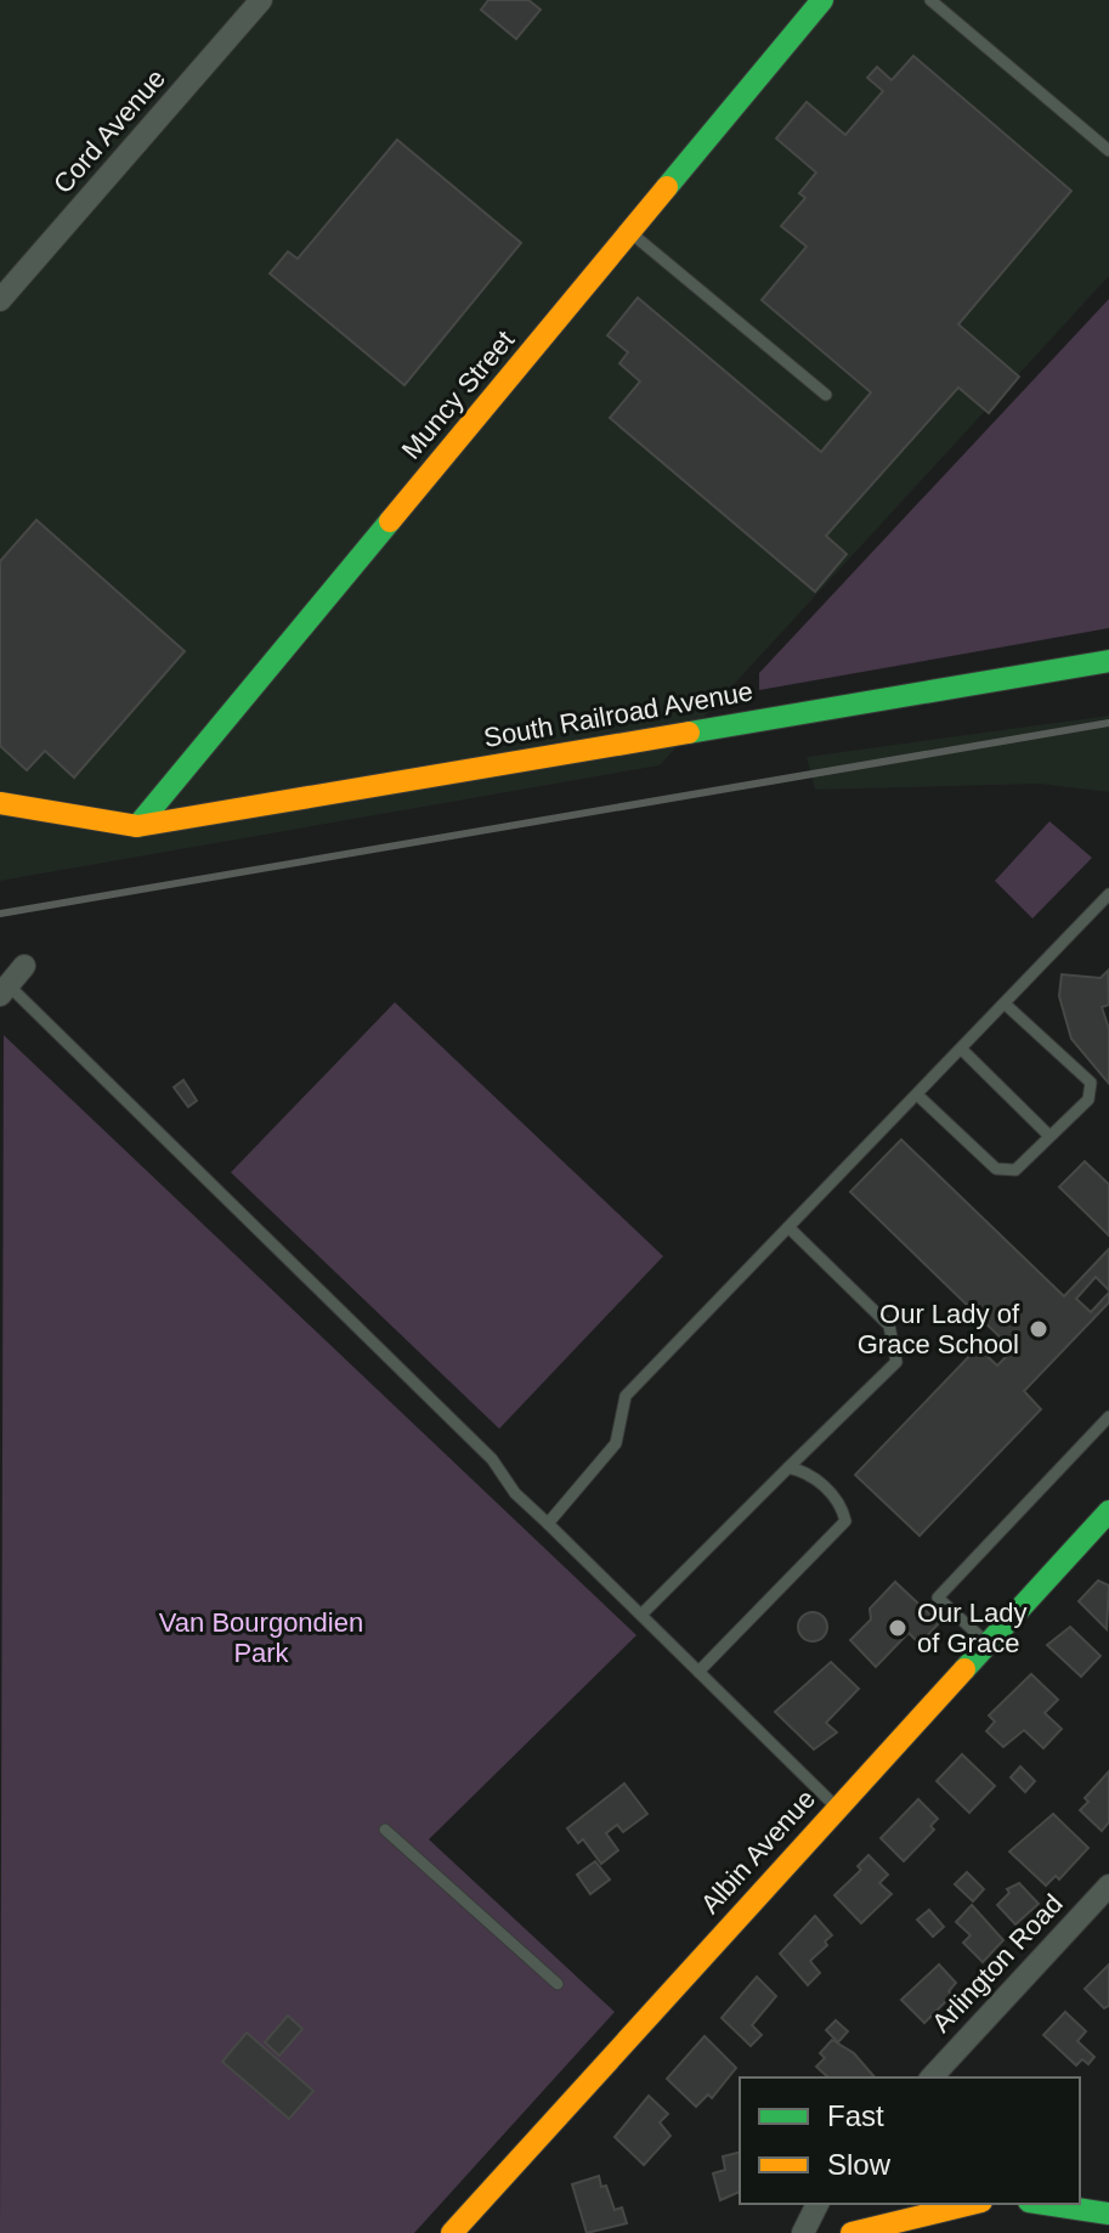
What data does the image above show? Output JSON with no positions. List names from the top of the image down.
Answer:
{
  "streets": {
    "street": [
      "Cord Avenue",
      "Muncy Street",
      "South Railroad Avenue",
      "Albin Avenue",
      "Arlington Road"
    ]
  },
  "crossings": [
    ["Muncy Street", "South Railroad Avenue"]
  ],
  "parks": ["Van Bourgondien Park"],
  "places": ["Our Lady of Grace School", "Our Lady of Grace"],
  "legend": ["Fast", "Slow"]
}
